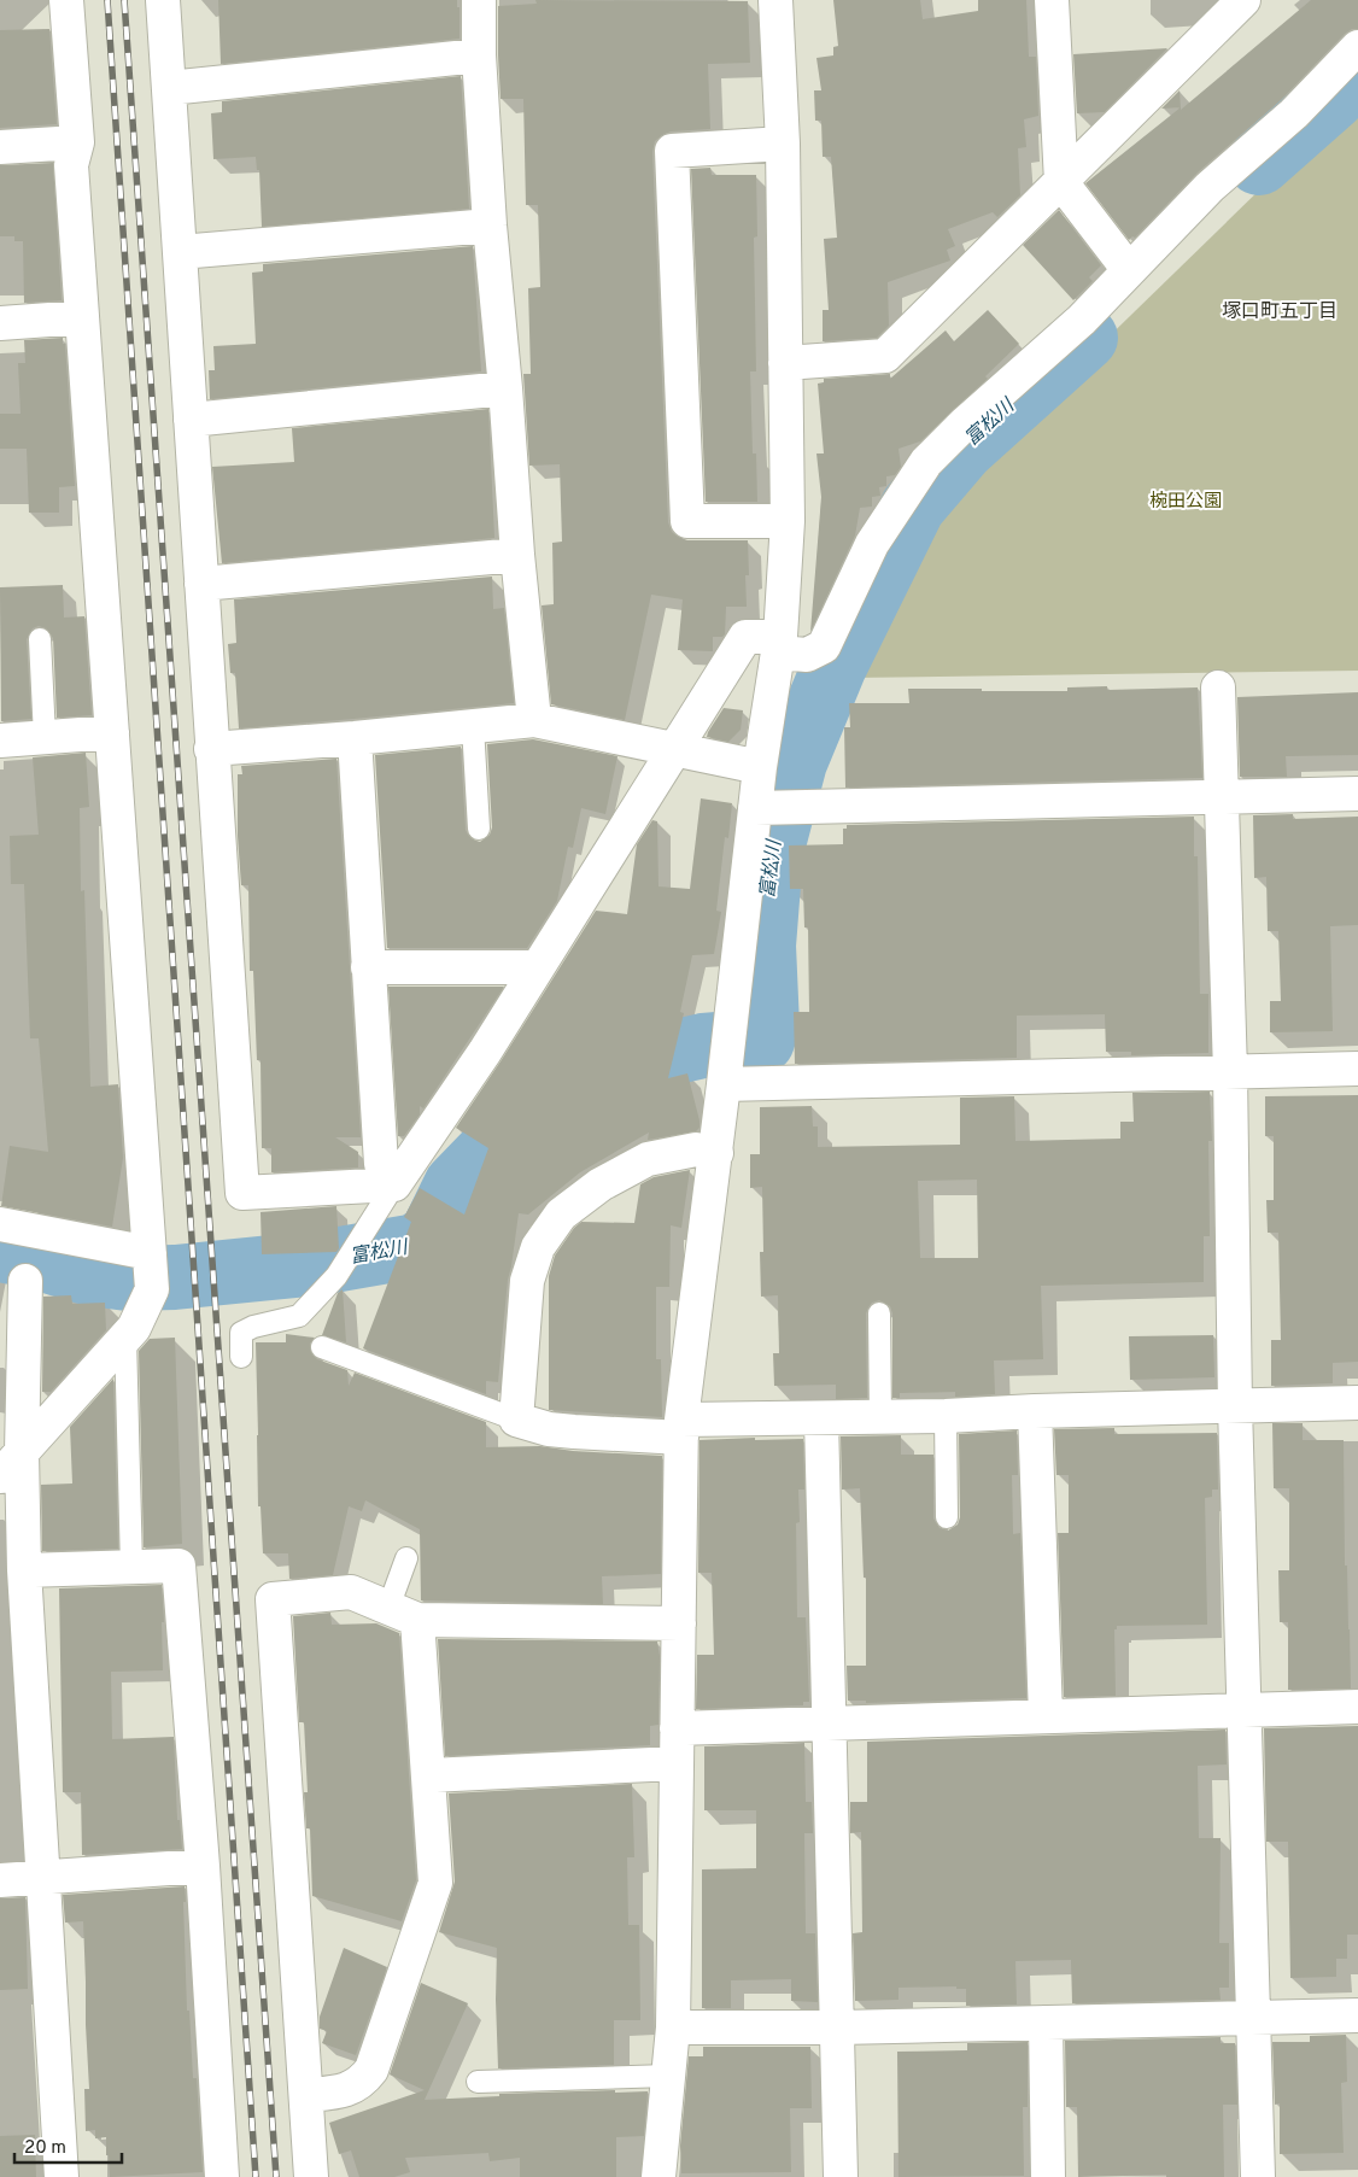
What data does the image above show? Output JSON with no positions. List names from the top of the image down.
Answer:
{
  "districts": ["塚口町五丁目"],
  "water": ["富松川"],
  "parks": ["椀田公園"],
  "scale_bar": "20 m"
}
